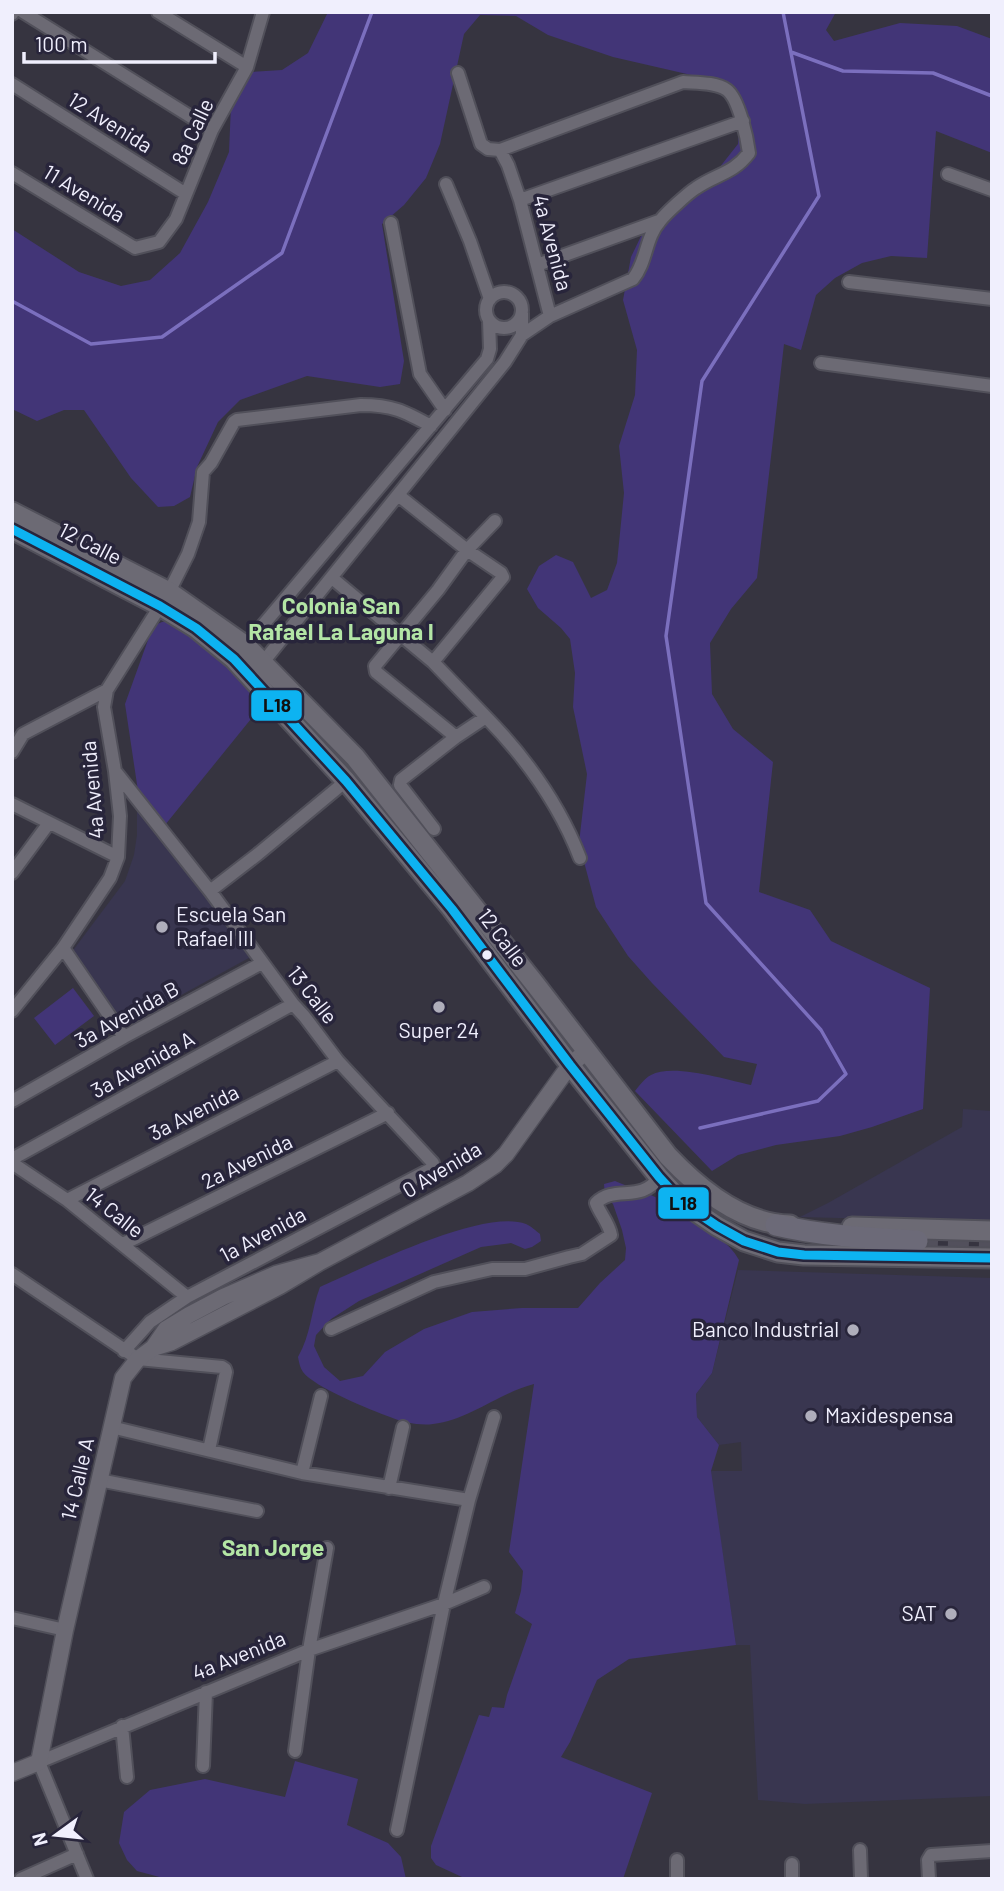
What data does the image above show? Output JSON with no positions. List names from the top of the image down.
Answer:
{
  "streets": {
    "main road": ["12 Calle"],
    "street": [
      "12 Avenida",
      "8a Calle",
      "11 Avenida",
      "4a Avenida",
      "13 Calle",
      "3a Avenida B",
      "3a Avenida A",
      "3a Avenida",
      "2a Avenida",
      "0 Avenida",
      "14 Calle",
      "1a Avenida",
      "14 Calle A"
    ]
  },
  "crossings": [
    ["12 Avenida", "8a Calle"],
    ["8a Calle", "11 Avenida"],
    ["4a Avenida", "13 Calle"],
    ["4a Avenida", "14 Calle A"],
    ["12 Calle", "0 Avenida"],
    ["13 Calle", "3a Avenida B"],
    ["13 Calle", "3a Avenida A"],
    ["13 Calle", "3a Avenida"],
    ["13 Calle", "2a Avenida"],
    ["13 Calle", "1a Avenida"],
    ["3a Avenida A", "14 Calle"],
    ["3a Avenida", "14 Calle"],
    ["2a Avenida", "14 Calle"],
    ["0 Avenida", "1a Avenida"],
    ["0 Avenida", "14 Calle A"],
    ["14 Calle", "1a Avenida"],
    ["1a Avenida", "14 Calle A"]
  ],
  "districts": ["Colonia San Rafael La Laguna I", "San Jorge"],
  "places": [
    "Escuela San Rafael III",
    "Super 24",
    "Banco Industrial",
    "Maxidespensa",
    "SAT"
  ],
  "lines": ["transit line L18"],
  "scale_bar": "100 m",
  "north": "left"
}
